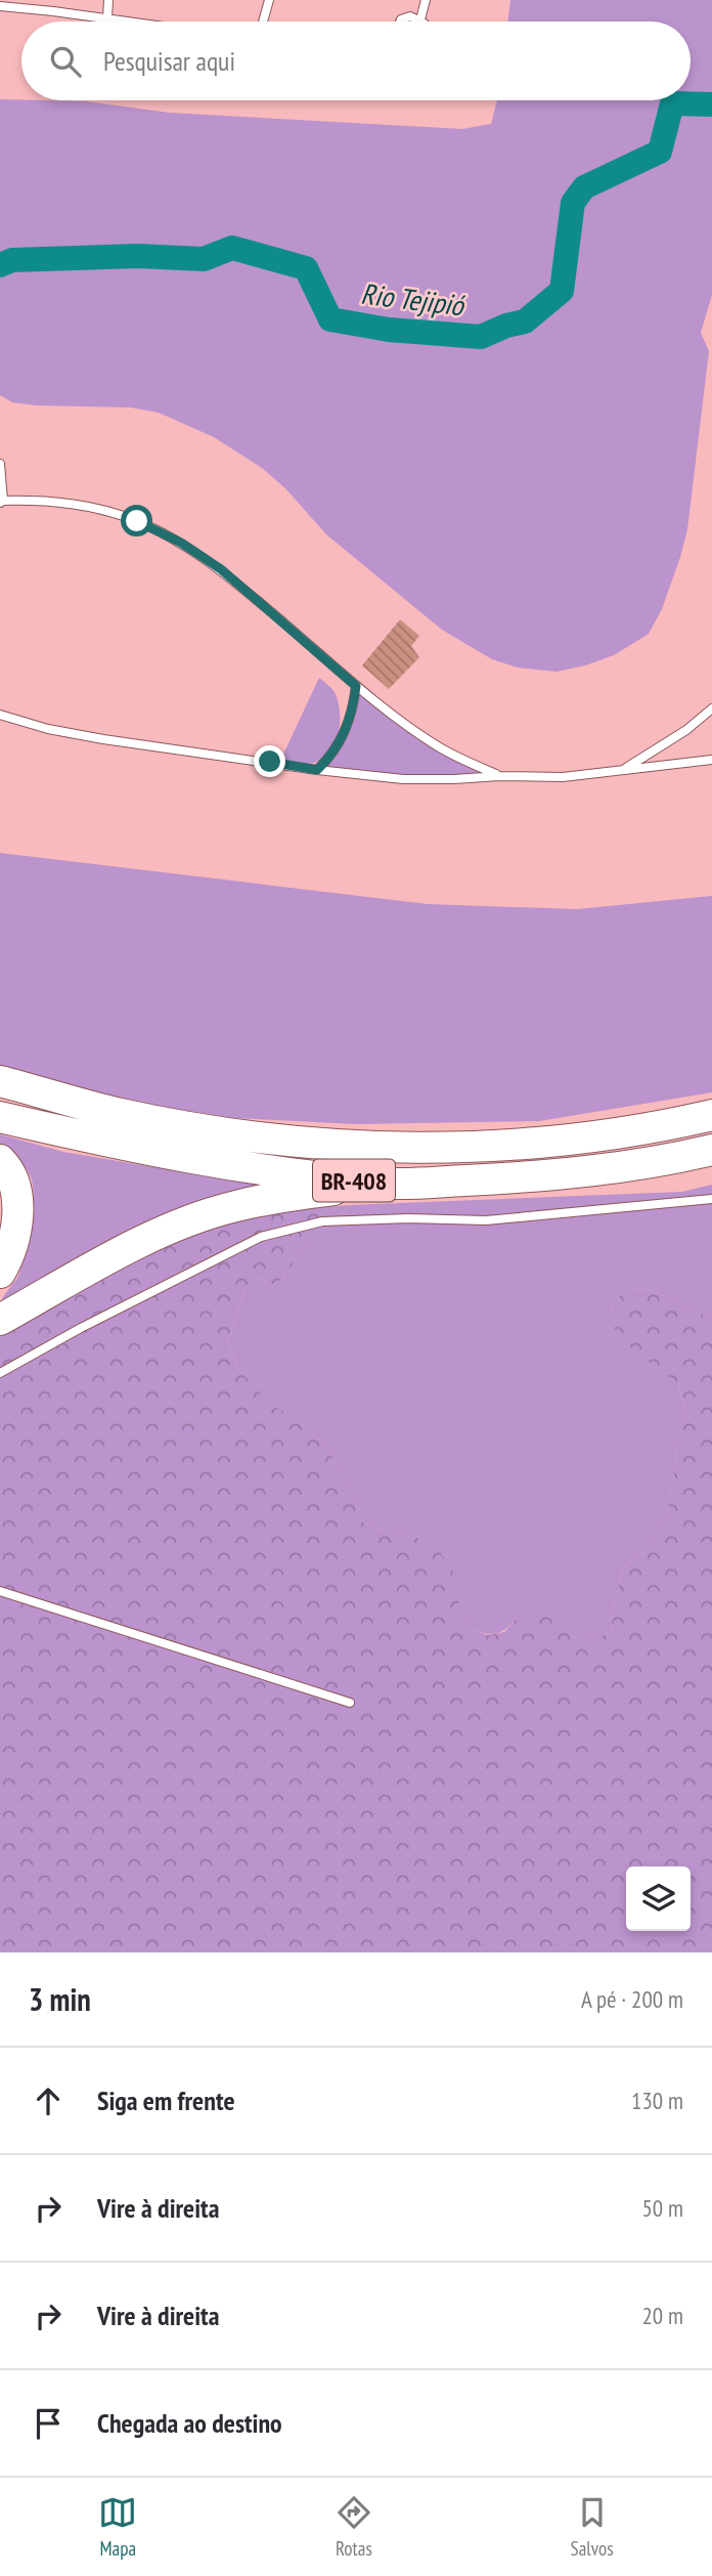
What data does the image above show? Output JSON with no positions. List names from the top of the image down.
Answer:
{
  "streets": {
    "highway": ["BR-408"]
  },
  "water": ["Rio Tejipió"],
  "page": {
    "search": "Pesquisar aqui",
    "heading": ["3 min", "A pé · 200 m"],
    "list": [
      ["Siga em frente", "130 m"],
      ["Vire à direita", "50 m"],
      ["Vire à direita", "20 m"],
      "Chegada ao destino"
    ],
    "nav": ["Mapa", "Rotas", "Salvos"]
  }
}
